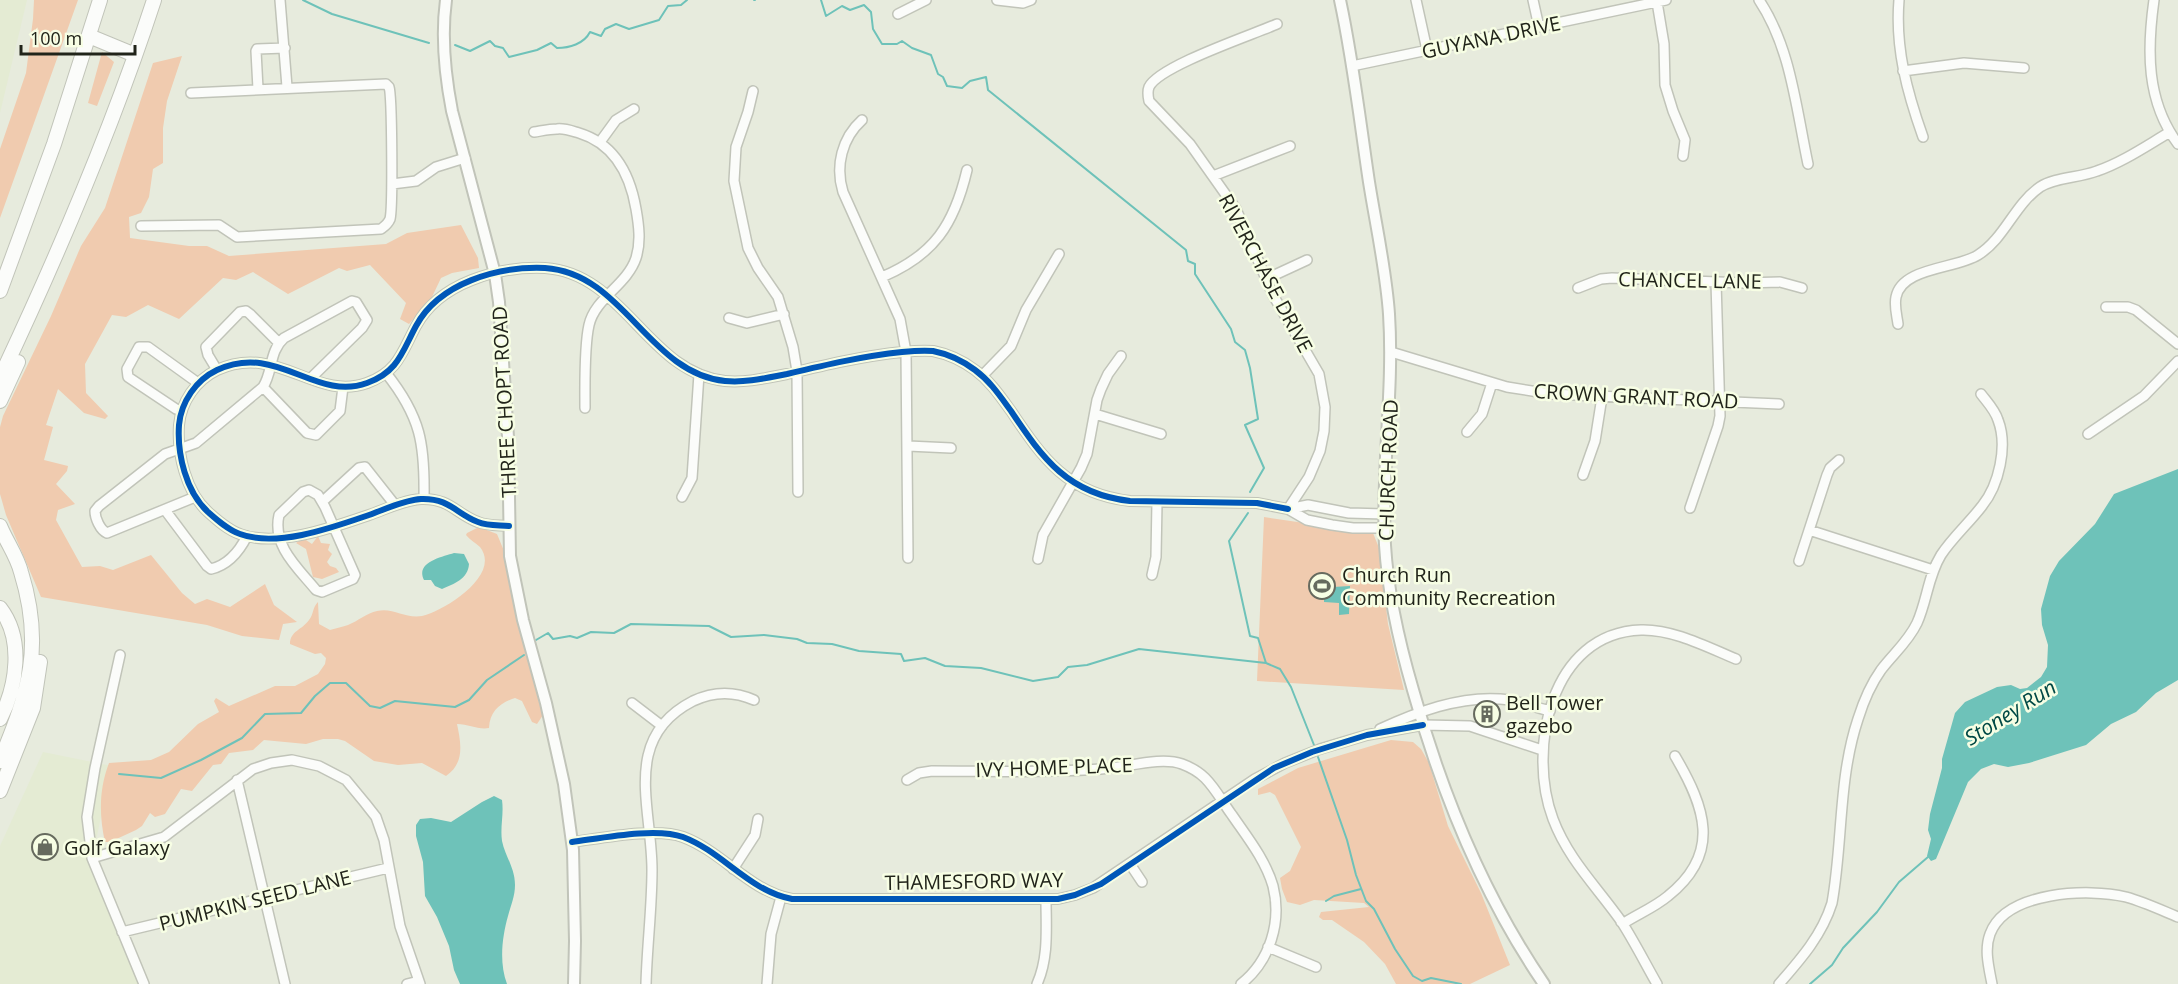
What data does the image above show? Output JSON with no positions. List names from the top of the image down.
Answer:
{
  "streets": {
    "main road": ["THREE CHOPT ROAD", "CHURCH ROAD"],
    "street": [
      "GUYANA DRIVE",
      "RIVERCHASE DRIVE",
      "CHANCEL LANE",
      "CROWN GRANT ROAD",
      "IVY HOME PLACE",
      "THAMESFORD WAY",
      "PUMPKIN SEED LANE"
    ]
  },
  "crossings": [
    ["GUYANA DRIVE", "CHURCH ROAD"],
    ["CROWN GRANT ROAD", "CHURCH ROAD"],
    ["THREE CHOPT ROAD", "THAMESFORD WAY"],
    ["CHURCH ROAD", "THAMESFORD WAY"],
    ["IVY HOME PLACE", "THAMESFORD WAY"]
  ],
  "water": ["Stoney Run"],
  "places": {
    "sports": ["Church Run Community Recreation"],
    "building": ["Bell Tower gazebo"],
    "shop": ["Golf Galaxy"]
  },
  "scale_bar": "100 m"
}
